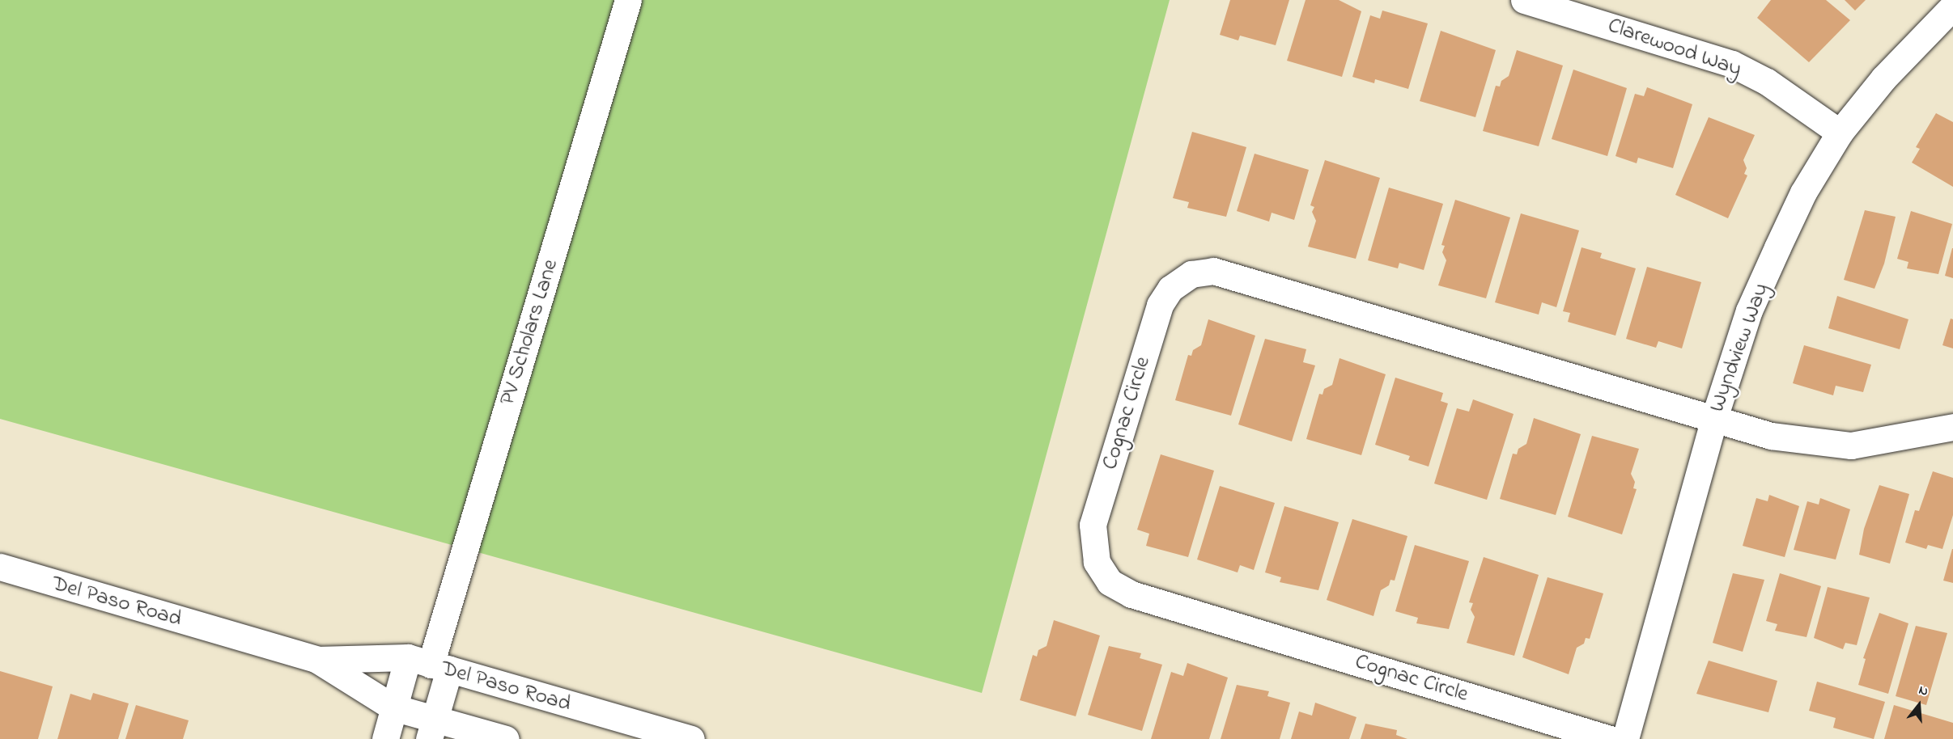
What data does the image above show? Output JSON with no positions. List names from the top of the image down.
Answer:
{
  "streets": {
    "street": [
      "Clarewood Way",
      "PV Scholars Lane",
      "Wyndview Way",
      "Cognac Circle",
      "Del Paso Road"
    ]
  },
  "crossings": [
    ["Clarewood Way", "Wyndview Way"],
    ["PV Scholars Lane", "Del Paso Road"],
    ["Wyndview Way", "Cognac Circle"]
  ],
  "north": "top"
}
